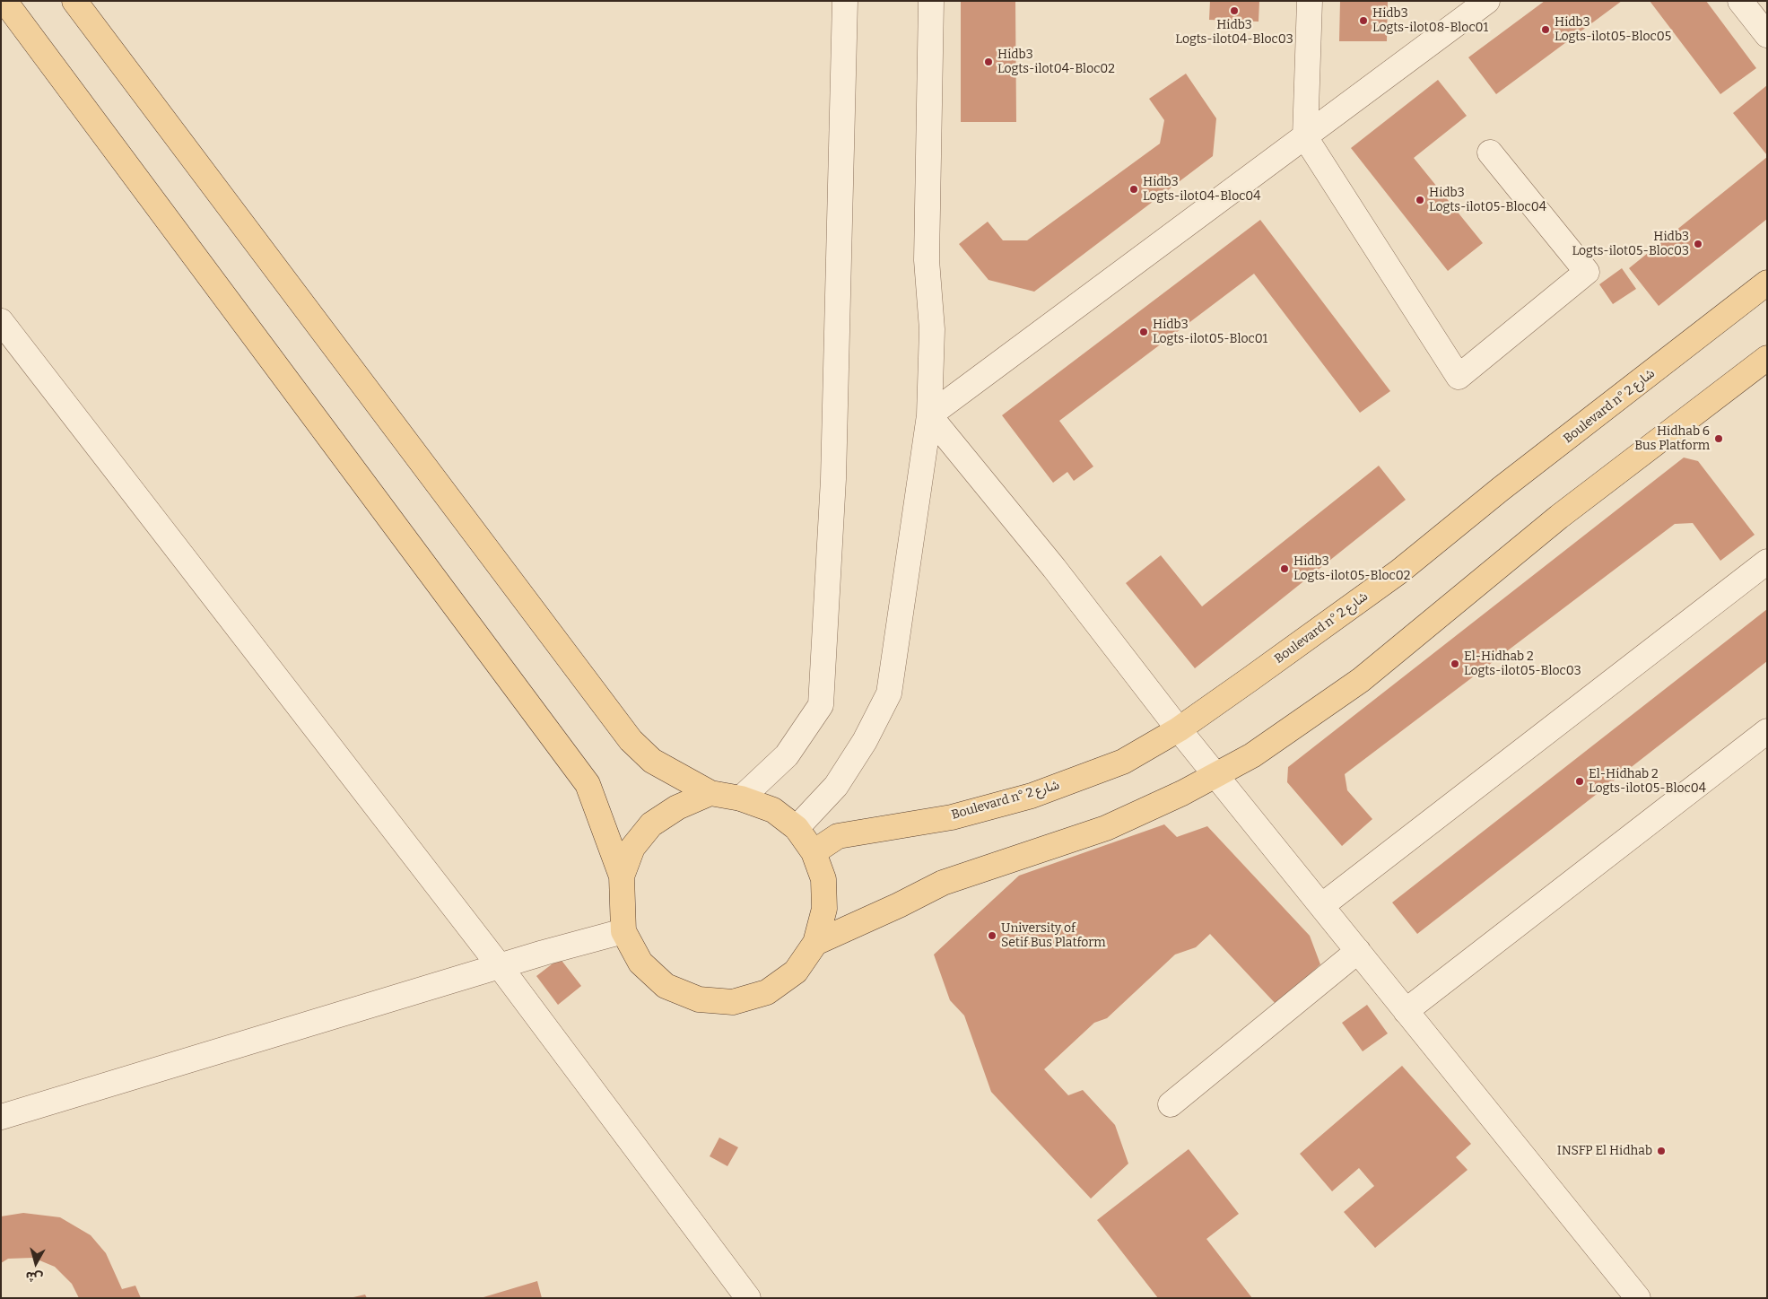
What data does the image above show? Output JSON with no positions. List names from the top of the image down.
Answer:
{
  "streets": {
    "main road": ["Boulevard n° شارع 2"]
  },
  "places": [
    "Hidb3 Logts-ilot04-Bloc03",
    "Hidb3 Logts-ilot08-Bloc01",
    "Hidb3 Logts-ilot05-Bloc05",
    "Hidb3 Logts-ilot04-Bloc02",
    "Hidb3 Logts-ilot04-Bloc04",
    "Hidb3 Logts-ilot05-Bloc04",
    "Hidb3 Logts-ilot05-Bloc03",
    "Hidb3 Logts-ilot05-Bloc01",
    "Hidhab 6 Bus Platform",
    "Hidb3 Logts-ilot05-Bloc02",
    "El-Hidhab 2 Logts-ilot05-Bloc03",
    "El-Hidhab 2 Logts-ilot05-Bloc04",
    "University of Setif Bus Platform",
    "INSFP El Hidhab"
  ],
  "north": "bottom"
}
